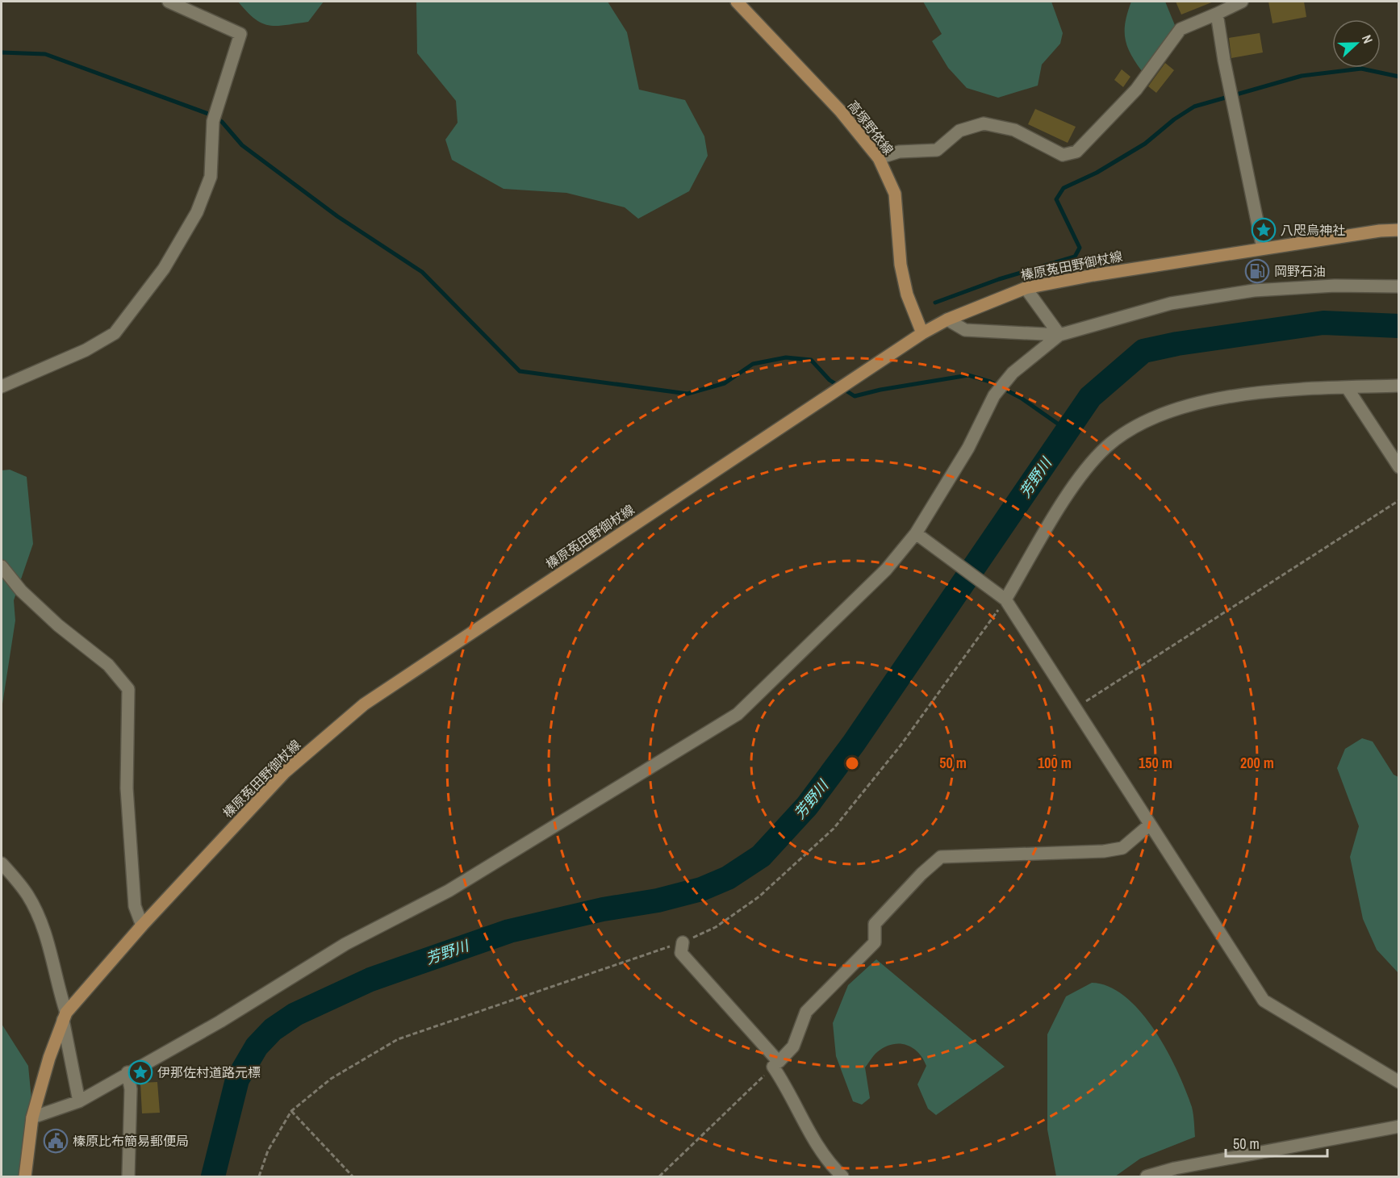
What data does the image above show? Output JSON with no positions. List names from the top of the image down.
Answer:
{
  "streets": {
    "main road": ["高塚野依線", "榛原菟田野御杖線"]
  },
  "crossings": [
    ["高塚野依線", "榛原菟田野御杖線"]
  ],
  "water": ["芳野川"],
  "places": {
    "place": ["八咫烏神社", "伊那佐村道路元標"],
    "fuel station": ["岡野石油"],
    "public building": ["榛原比布簡易郵便局"]
  },
  "scale_bar": "50 m",
  "north": "right",
  "rings": [
    "50 m",
    "100 m",
    "150 m",
    "200 m"
  ]
}
